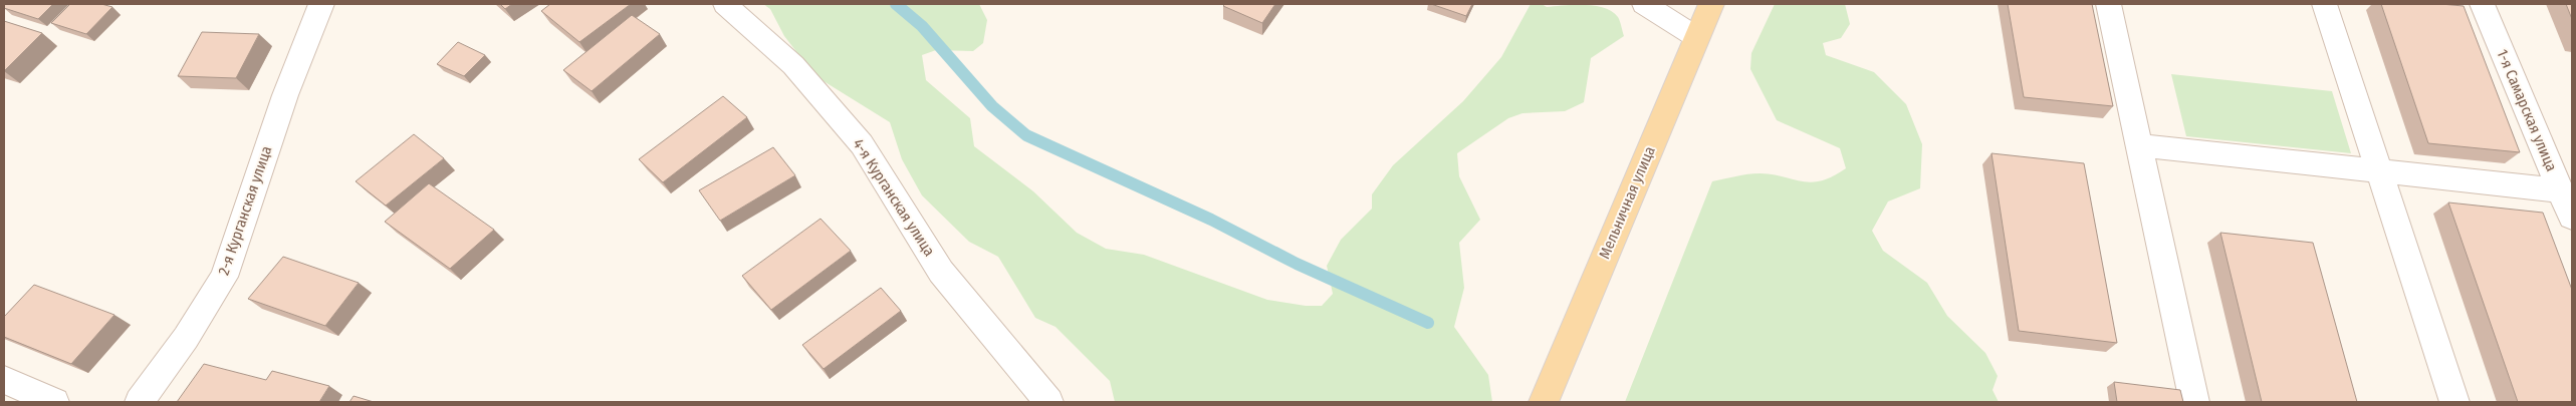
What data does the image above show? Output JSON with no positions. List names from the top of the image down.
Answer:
{
  "streets": {
    "main road": ["Мельничная улица"],
    "street": ["1-я Самарская улица", "4-я Курганская улица", "2-я Курганская улица"]
  }
}
